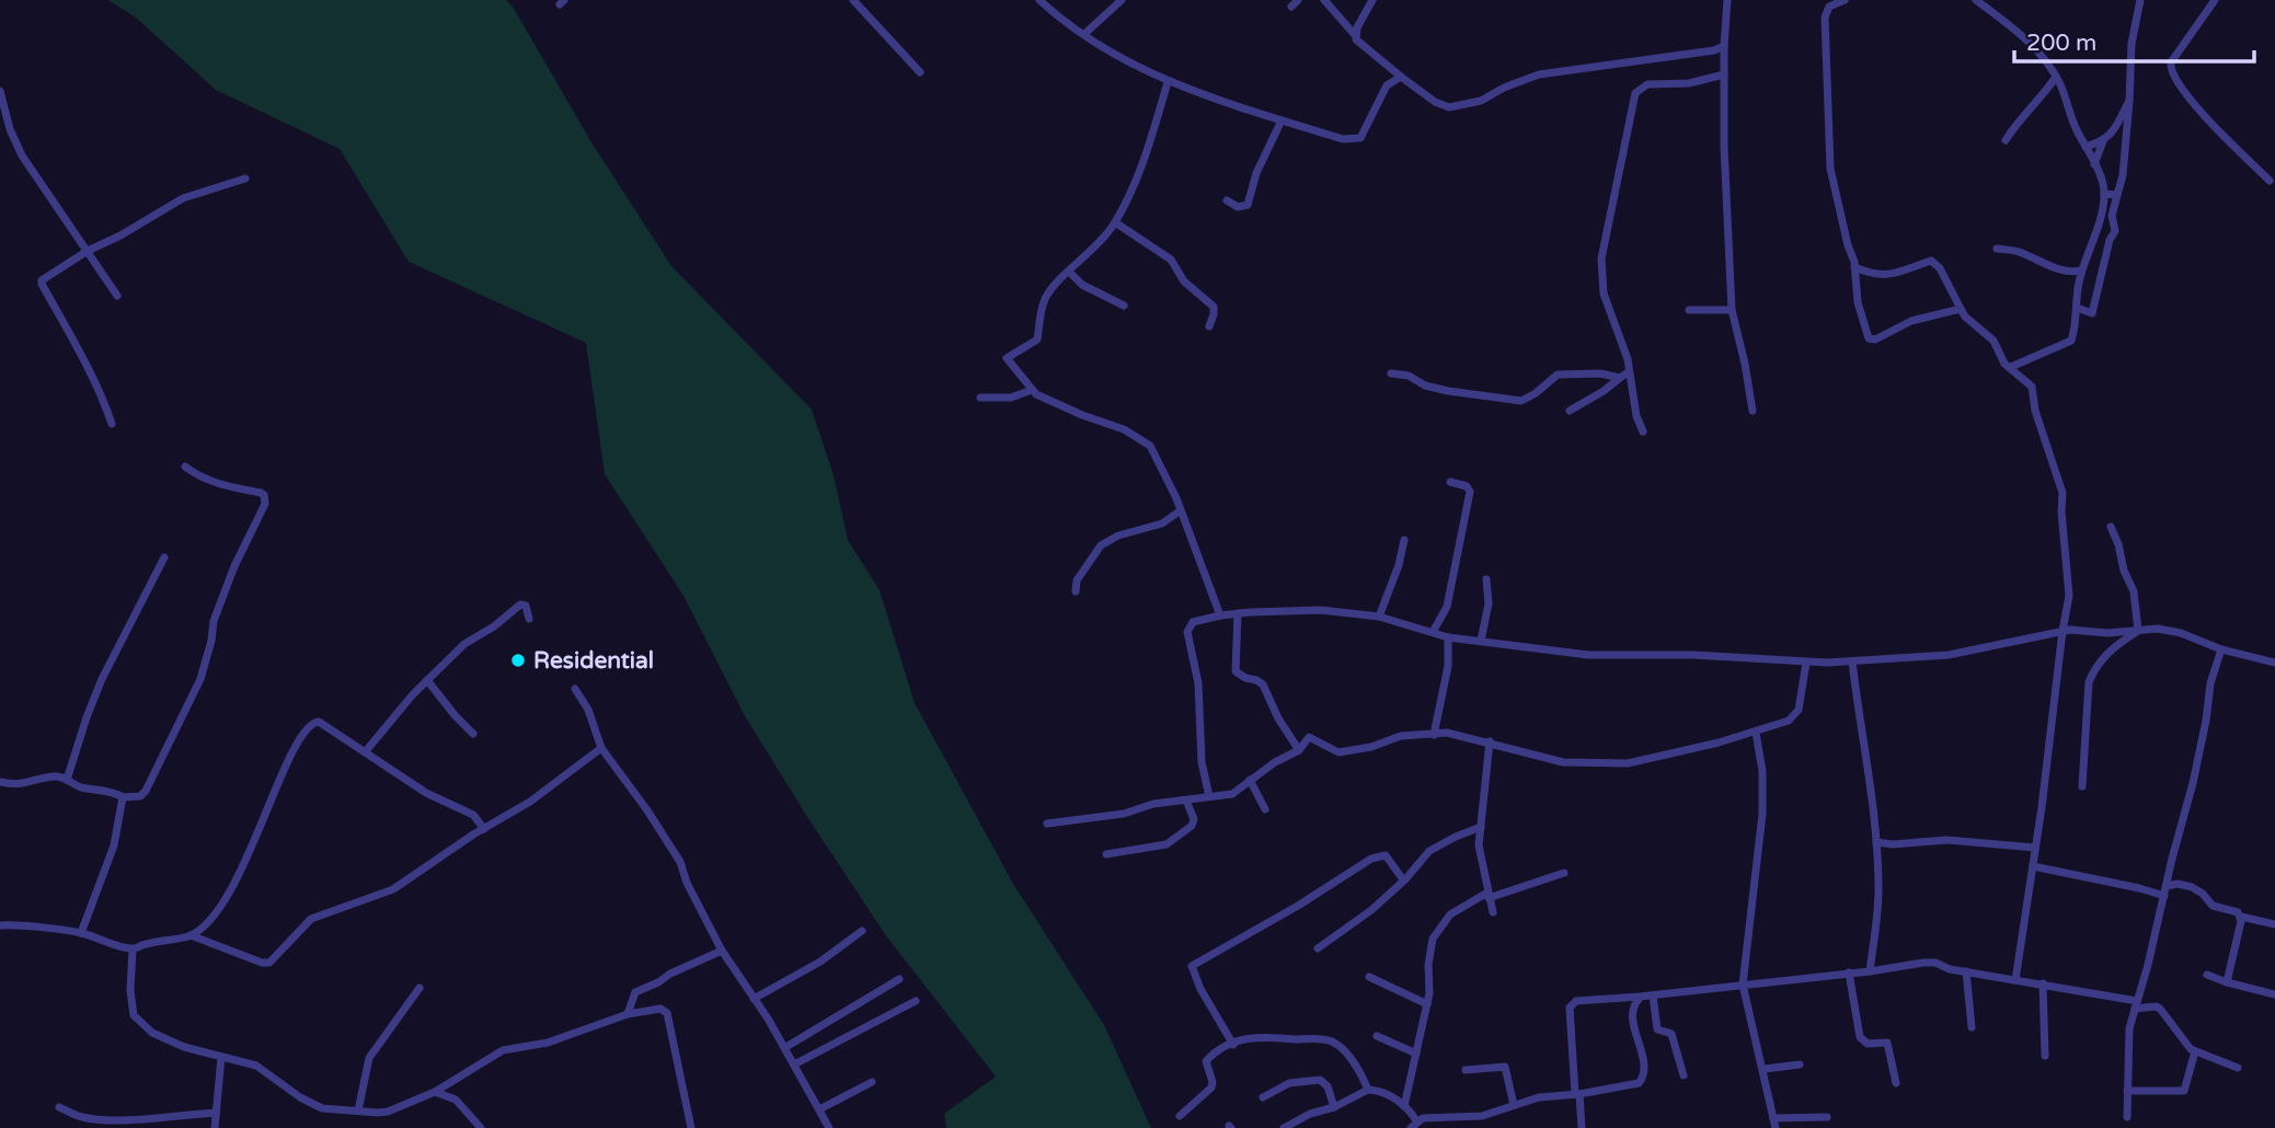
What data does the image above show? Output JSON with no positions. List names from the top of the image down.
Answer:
{
  "places": ["Residential"],
  "scale_bar": "200 m"
}
